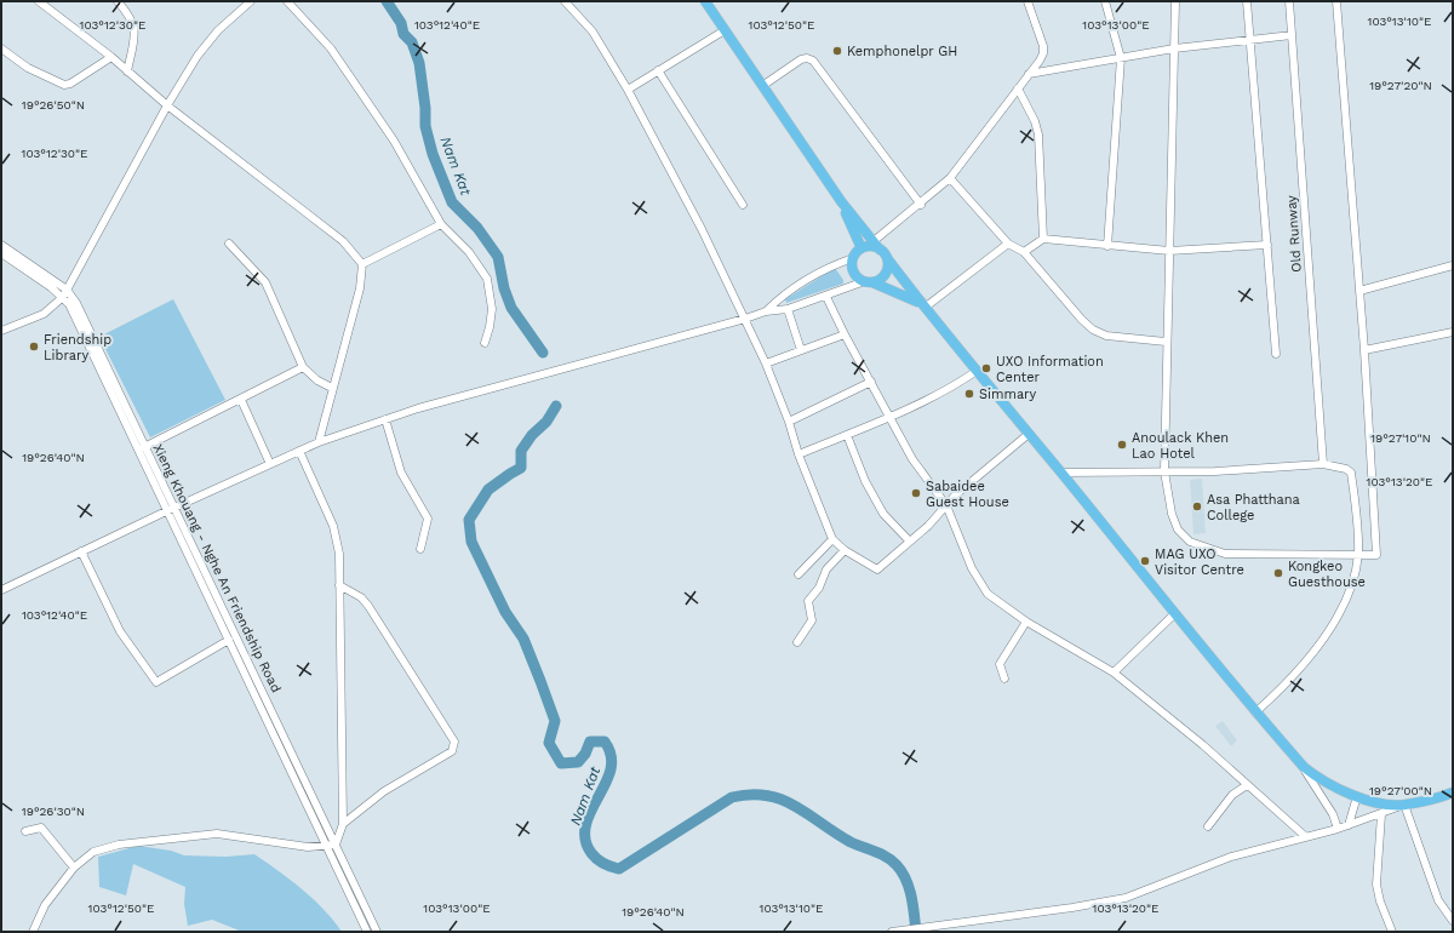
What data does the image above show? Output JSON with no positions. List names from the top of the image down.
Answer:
{
  "streets": {
    "street": ["Old Runway", "Xieng Khouang - Nghe An Friendship Road"]
  },
  "water": ["Nam Kat"],
  "places": [
    "Kemphonelpr GH",
    "Friendship Library",
    "UXO Information Center",
    "Simmary",
    "Anoulack Khen Lao Hotel",
    "Sabaidee Guest House",
    "Asa Phatthana College",
    "MAG UXO Visitor Centre",
    "Kongkeo Guesthouse"
  ],
  "coordinates": [
    "103°13'10\"E",
    "103°12'30\"E",
    "103°12'40\"E",
    "103°12'50\"E",
    "103°13'00\"E",
    "19°27'20\"N",
    "19°26'50\"N",
    "19°27'10\"N",
    "19°26'40\"N",
    "103°13'20\"E",
    "19°27'00\"N",
    "19°26'30\"N"
  ]
}
